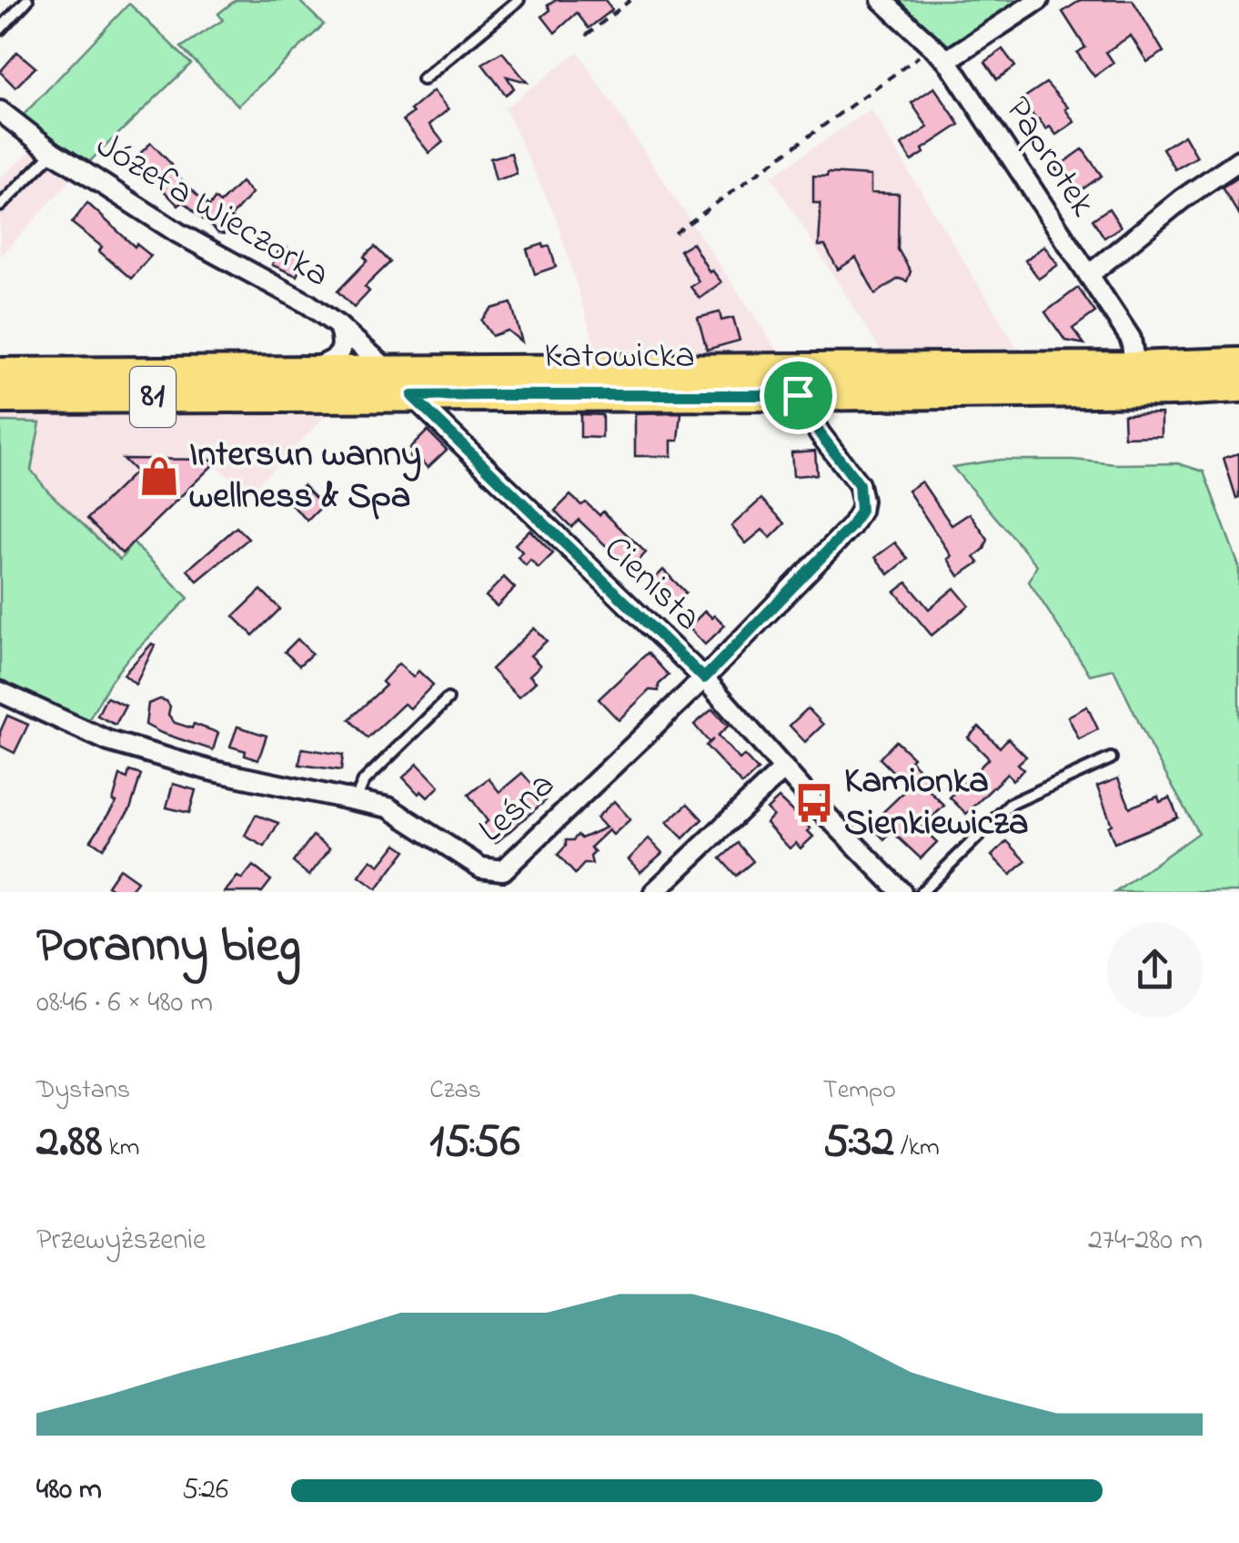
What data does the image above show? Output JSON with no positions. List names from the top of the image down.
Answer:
{
  "streets": {
    "main road": ["Katowicka", "81"],
    "street": [
      "Paprotek",
      "Józefa Wieczorka",
      "Cienista",
      "Leśna"
    ]
  },
  "crossings": [
    ["Paprotek", "Katowicka"],
    ["Józefa Wieczorka", "Katowicka"],
    ["Katowicka", "Cienista"],
    ["Katowicka", "Leśna"],
    ["Cienista", "Leśna"]
  ],
  "places": {
    "shop": ["Intersun wanny wellness & Spa"],
    "bus stop": ["Kamionka Sienkiewicza"]
  },
  "page": {
    "heading": ["Poranny bieg", "08:46 · 6 × 480 m"],
    "stats": [
      ["Dystans", "2.88 km"],
      ["Czas", "15:56"],
      ["Tempo", "5:32 /km"]
    ],
    "chart": ["Przewyższenie", "274–280 m"],
    "list": [
      {
        "name": "480 m",
        "note": "5:26"
      }
    ]
  }
}
